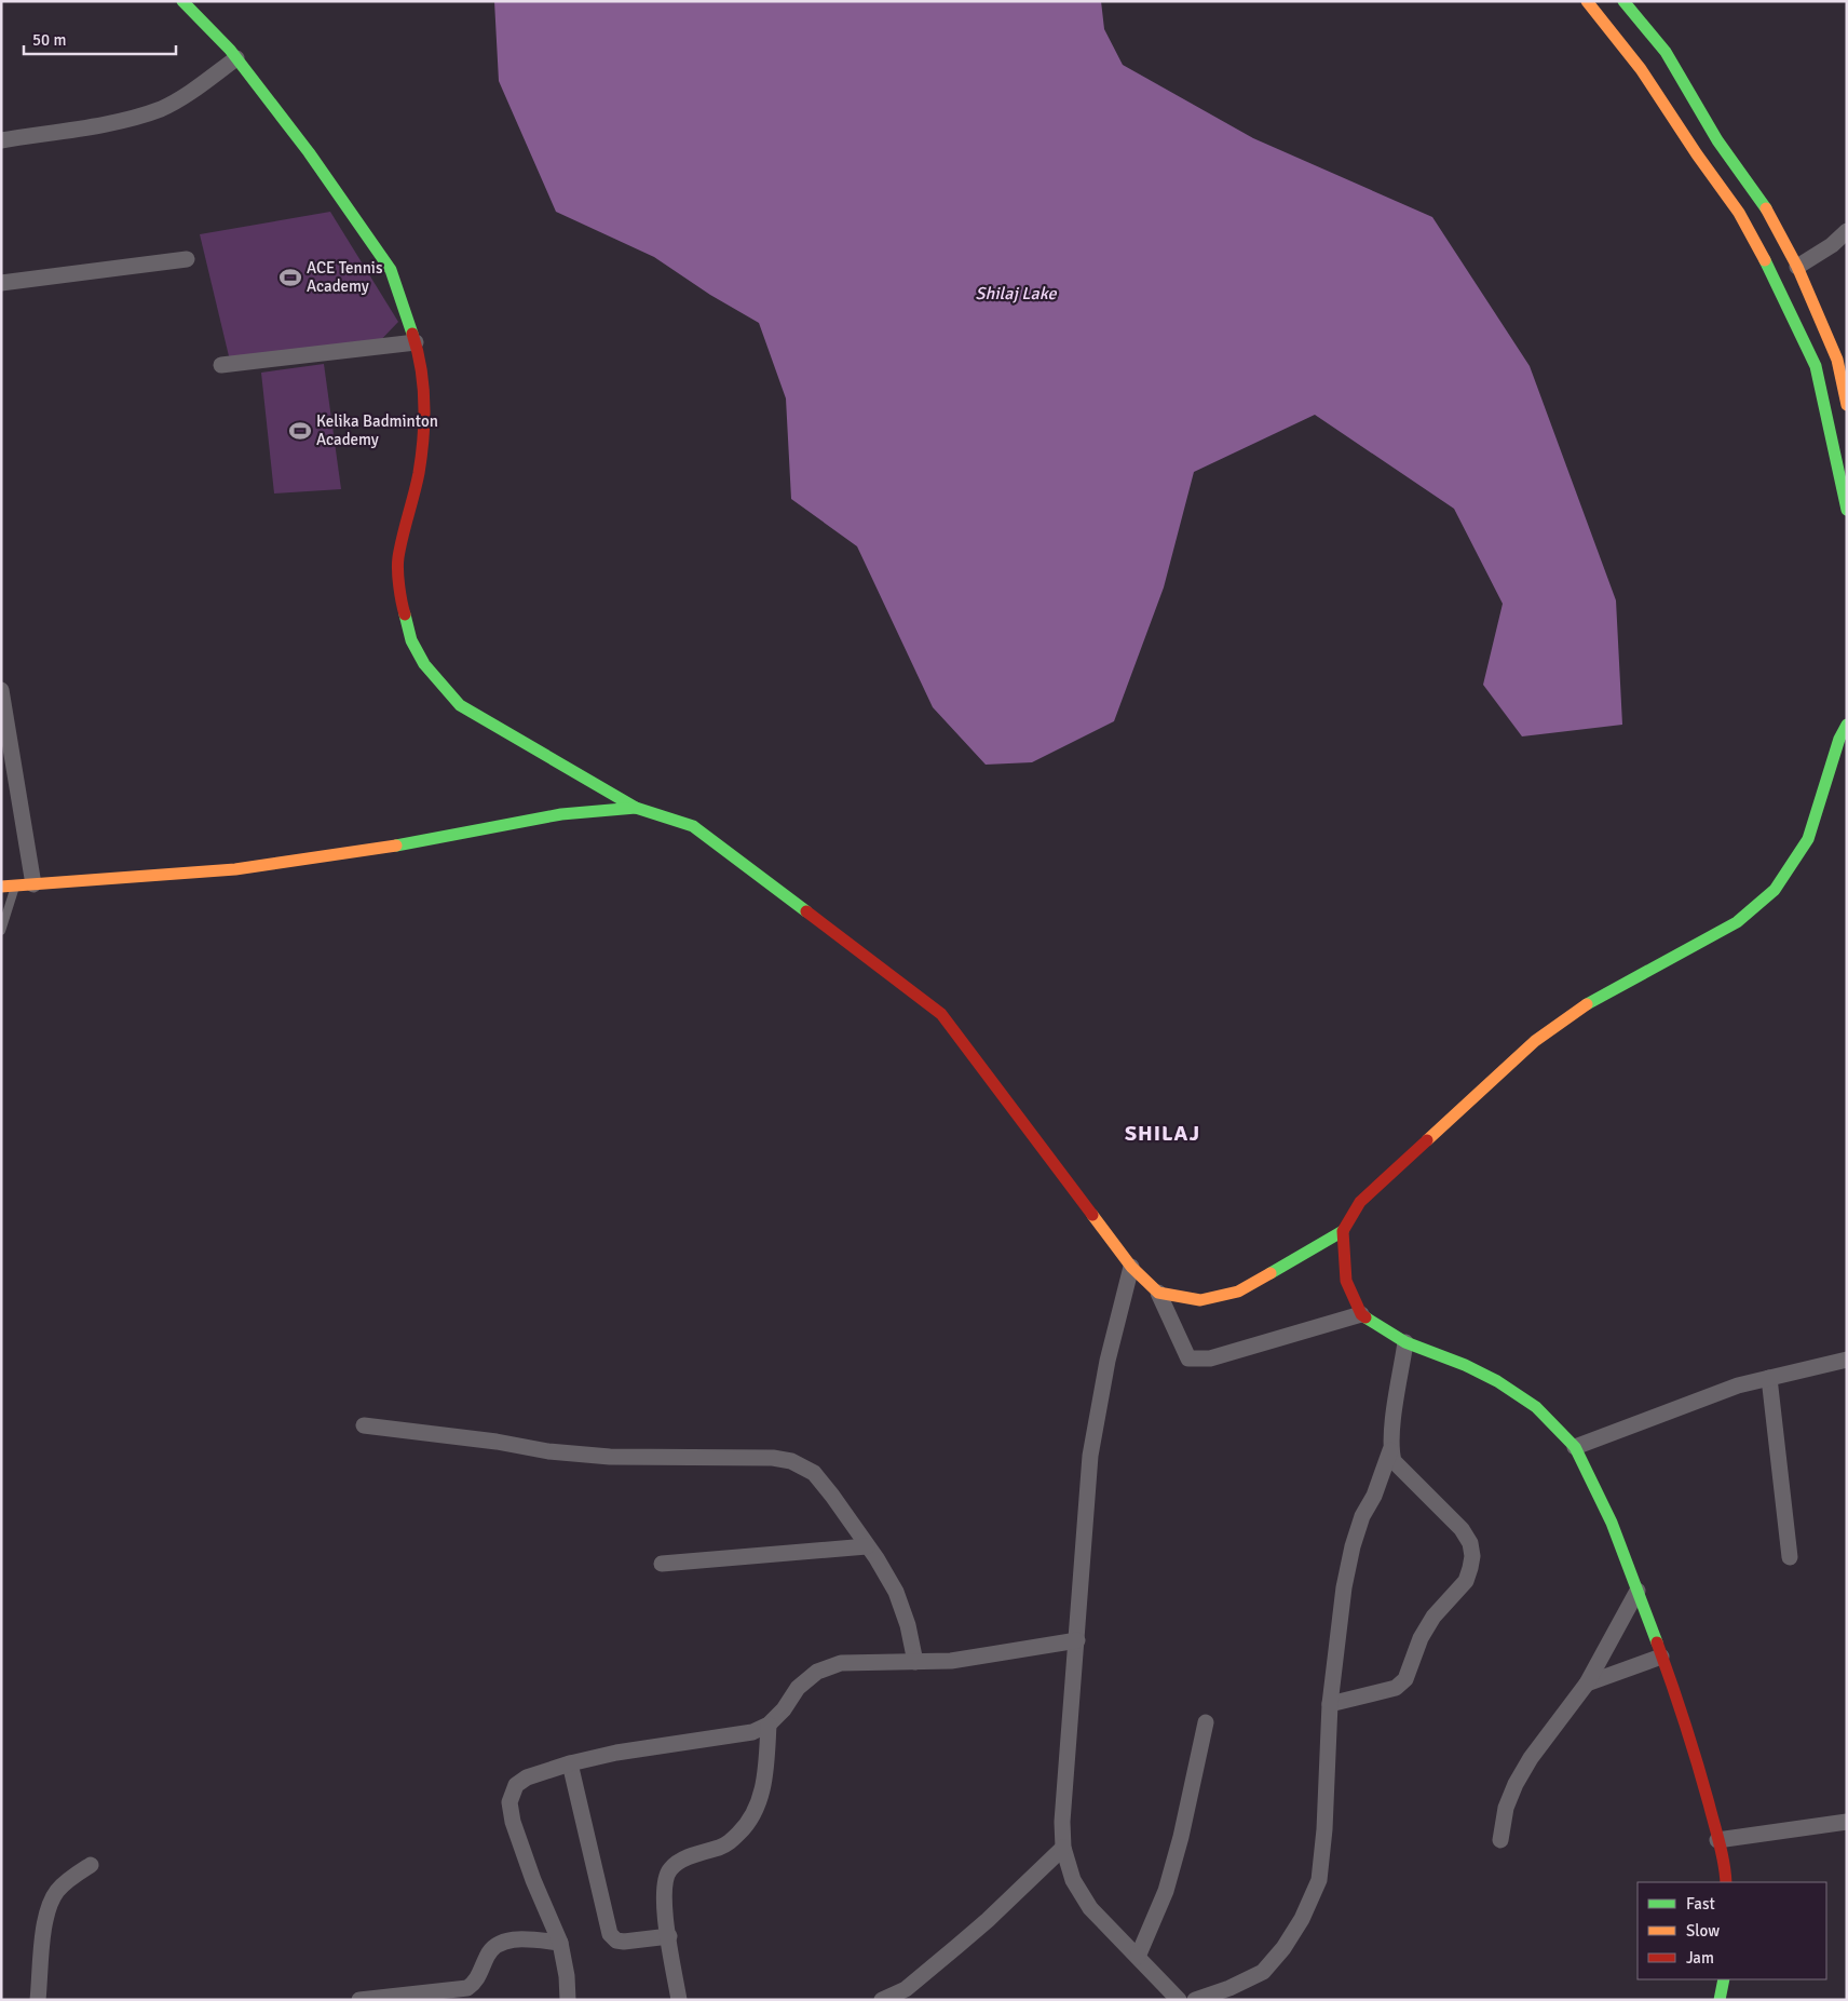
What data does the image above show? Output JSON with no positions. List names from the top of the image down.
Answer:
{
  "districts": ["SHILAJ"],
  "water": ["Shilaj Lake"],
  "places": {
    "sports": ["ACE Tennis Academy", "Kelika Badminton Academy"]
  },
  "legend": ["Fast", "Slow", "Jam"],
  "scale_bar": "50 m"
}
